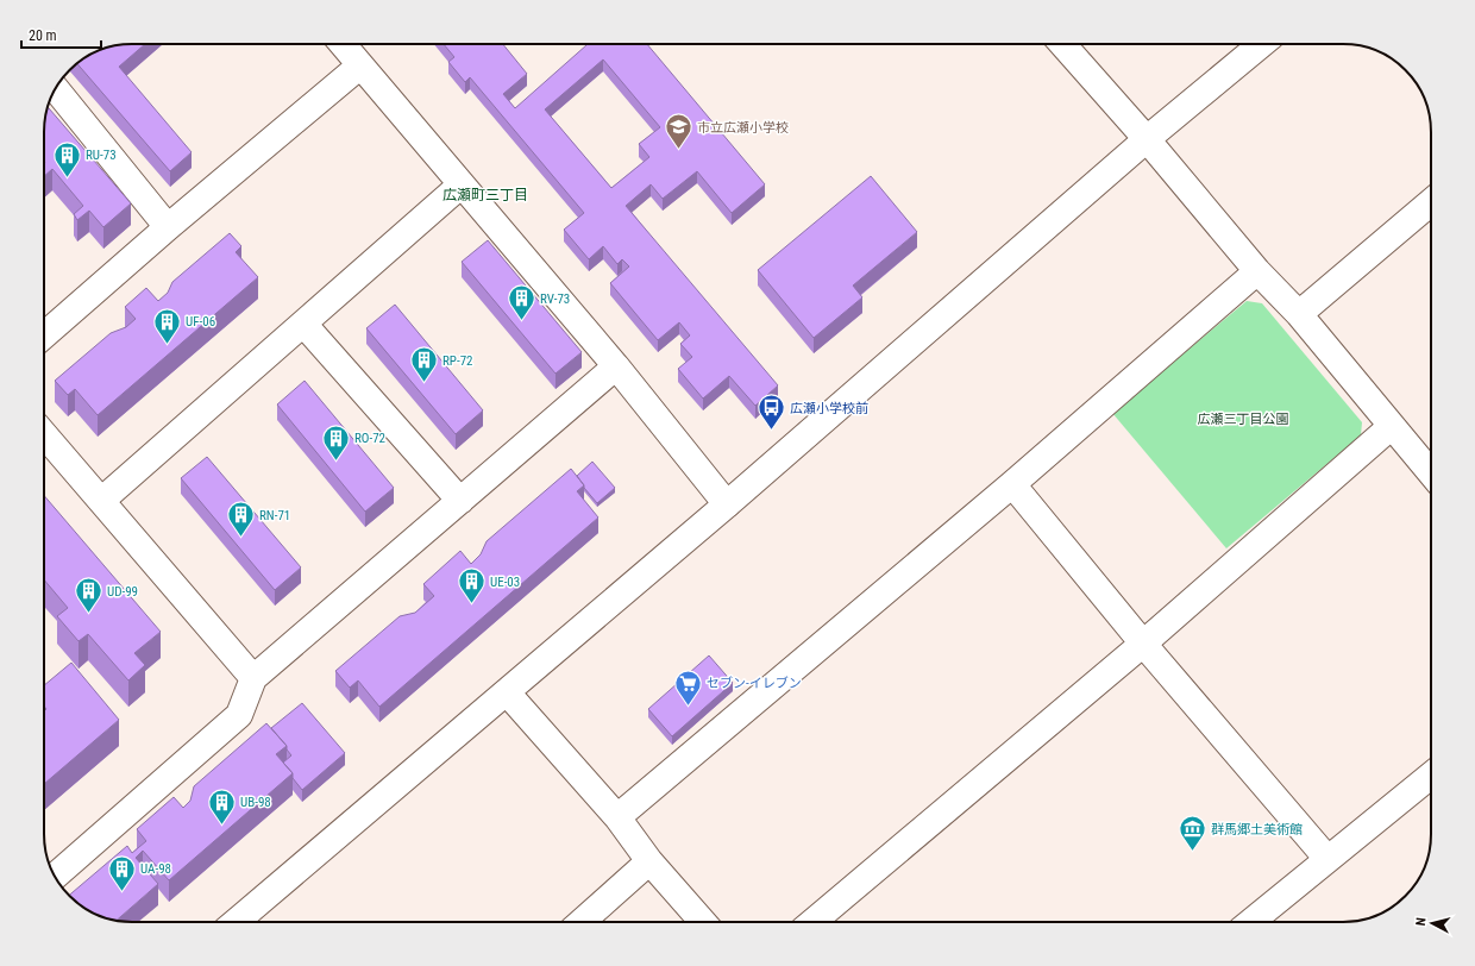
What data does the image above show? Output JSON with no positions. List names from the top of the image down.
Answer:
{
  "districts": ["広瀬町三丁目"],
  "parks": ["広瀬三丁目公園"],
  "places": {
    "school or university": ["市立広瀬小学校"],
    "building": [
      "RU-73",
      "RV-73",
      "UF-06",
      "RP-72",
      "RO-72",
      "RN-71",
      "UE-03",
      "UD-99",
      "UB-98",
      "UA-98"
    ],
    "bus stop": ["広瀬小学校前"],
    "supermarket": ["セブン-イレブン"],
    "museum": ["群馬郷土美術館"]
  },
  "scale_bar": "20 m",
  "north": "left"
}
